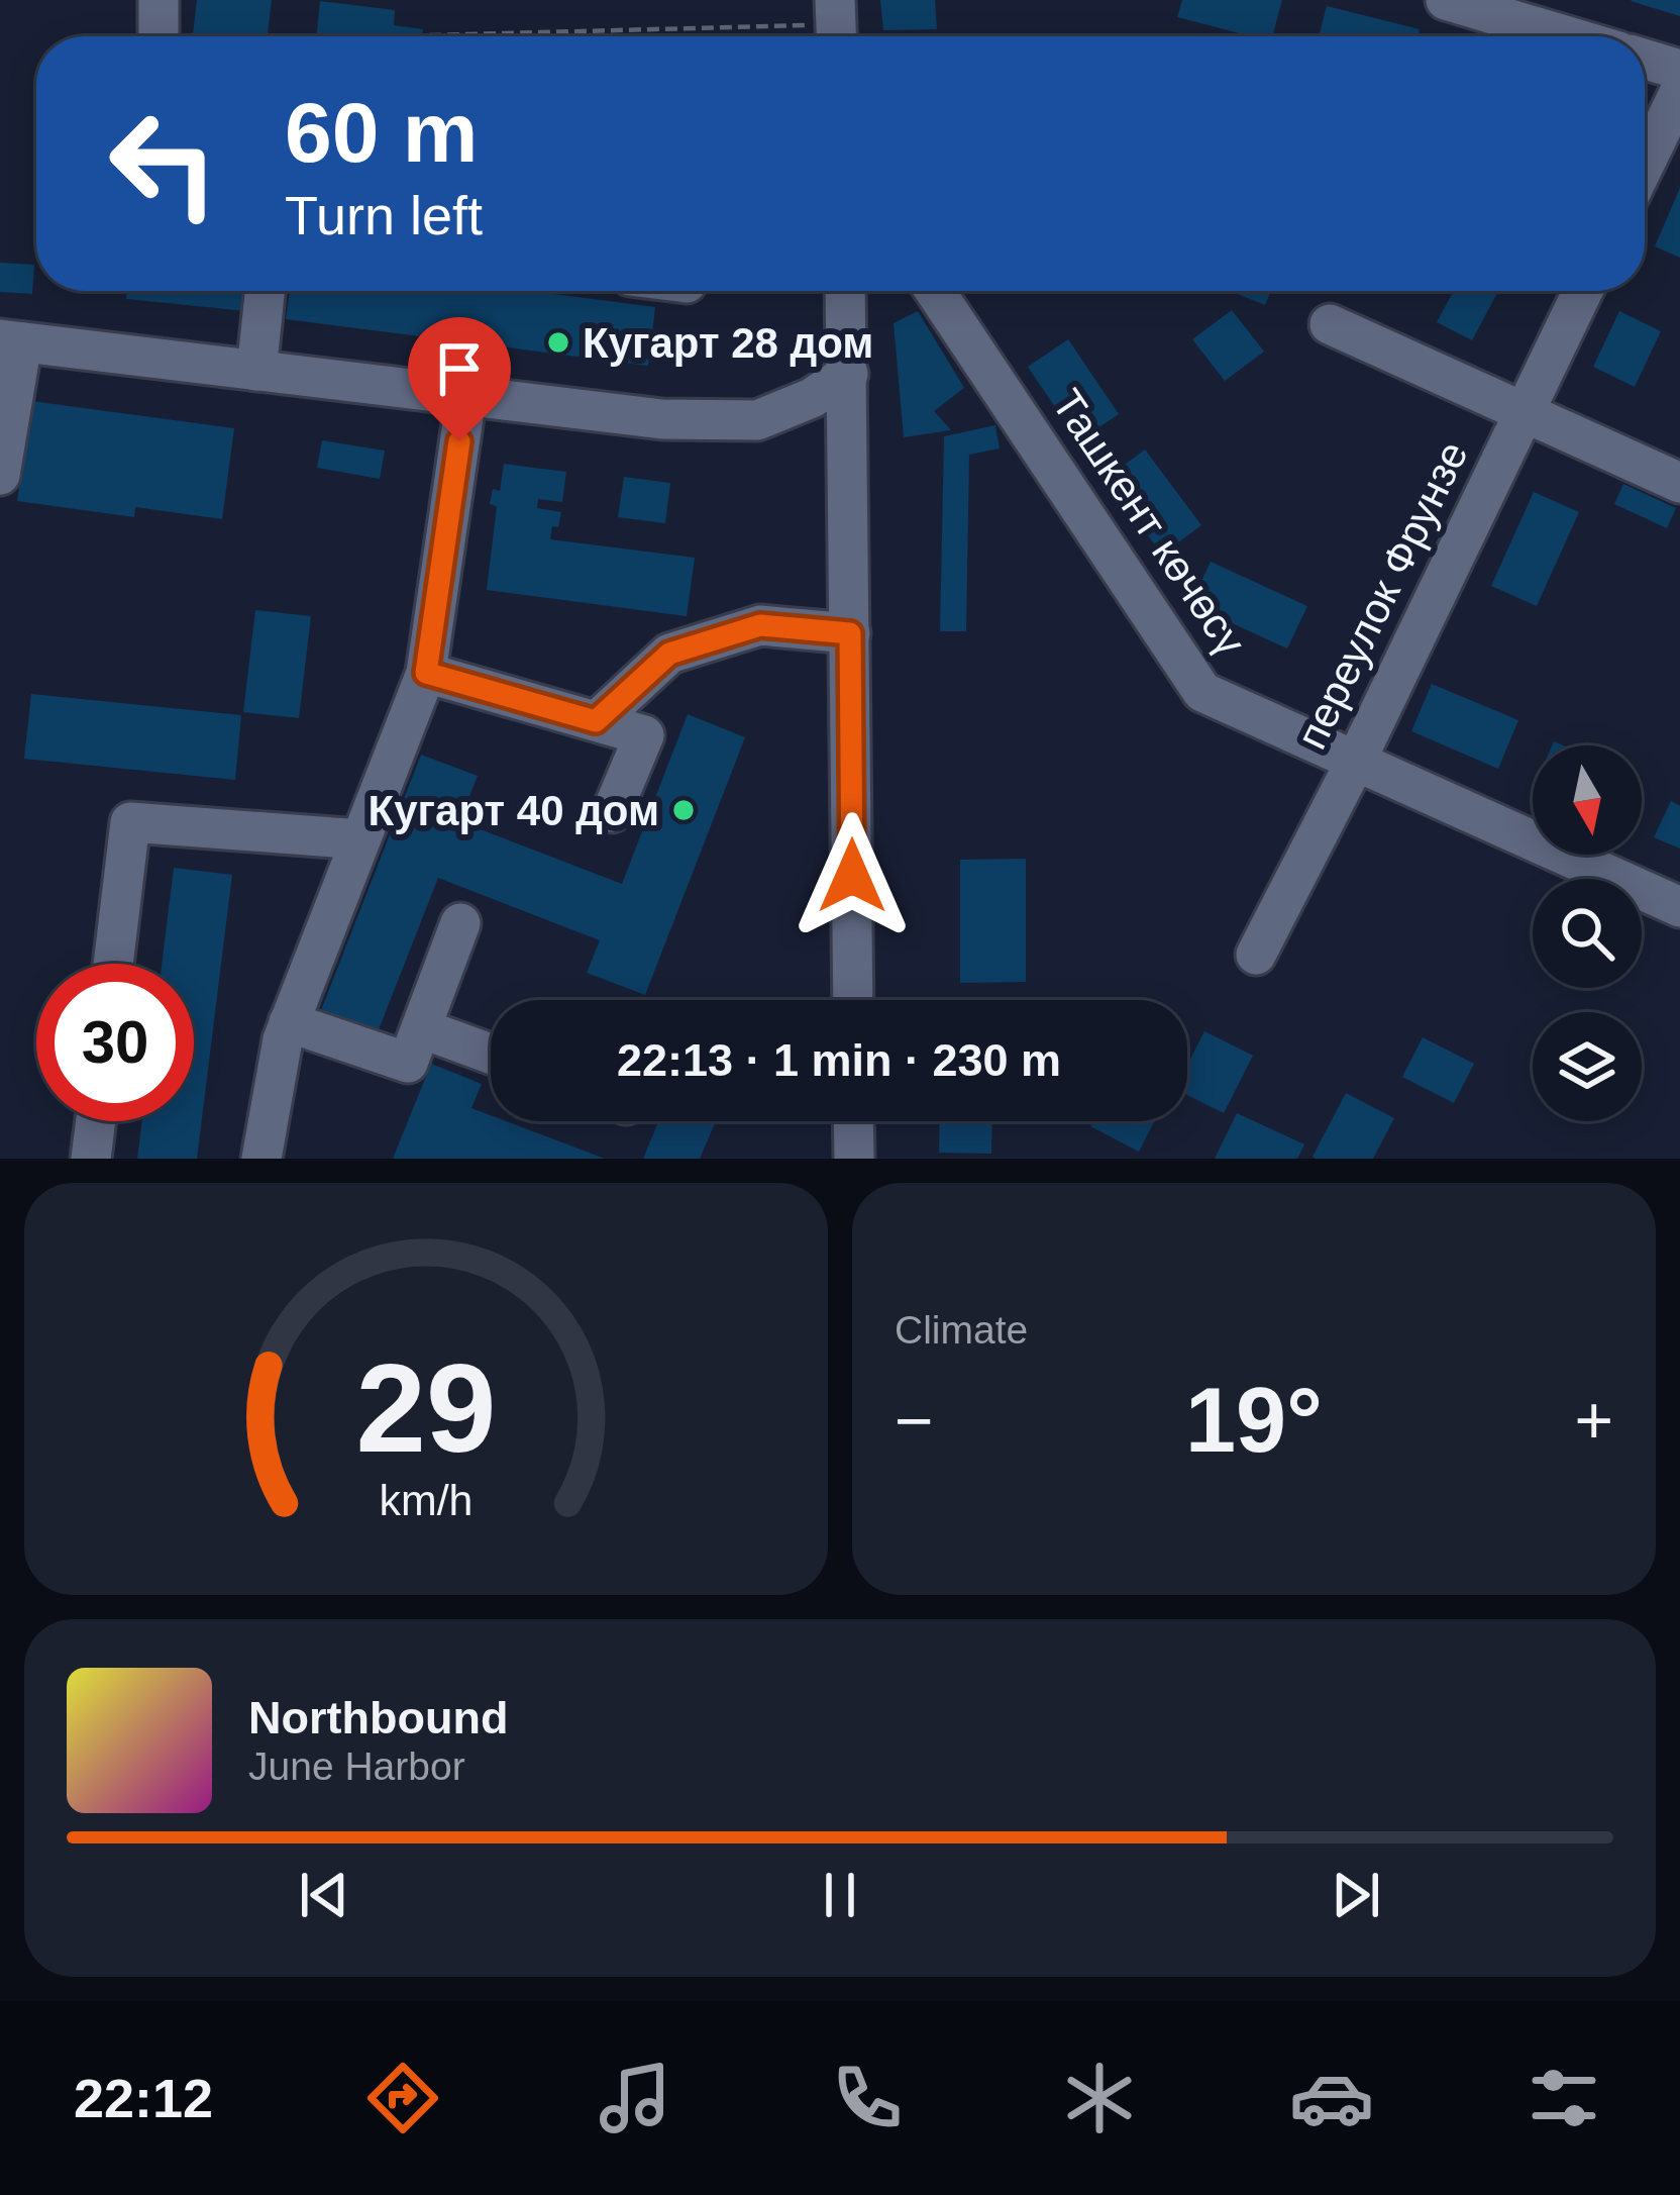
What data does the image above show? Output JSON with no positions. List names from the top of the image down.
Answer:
{
  "streets": {
    "street": ["Ташкент көчөсү", "переулок Фрунзе"]
  },
  "crossings": [
    ["Ташкент көчөсү", "переулок Фрунзе"]
  ],
  "places": ["Кугарт 28 дом", "Кугарт 40 дом"],
  "north": "bottom",
  "page": {
    "turn": ["60 m", "Turn left"],
    "limit": "30",
    "trip": "22:13 · 1 min · 230 m",
    "tile": "Climate",
    "heat": ["−", "19°", "+"],
    "song": ["Northbound", "June Harbor"],
    "tabs": "22:12",
    "gauge": ["29", "km/h"]
  }
}
